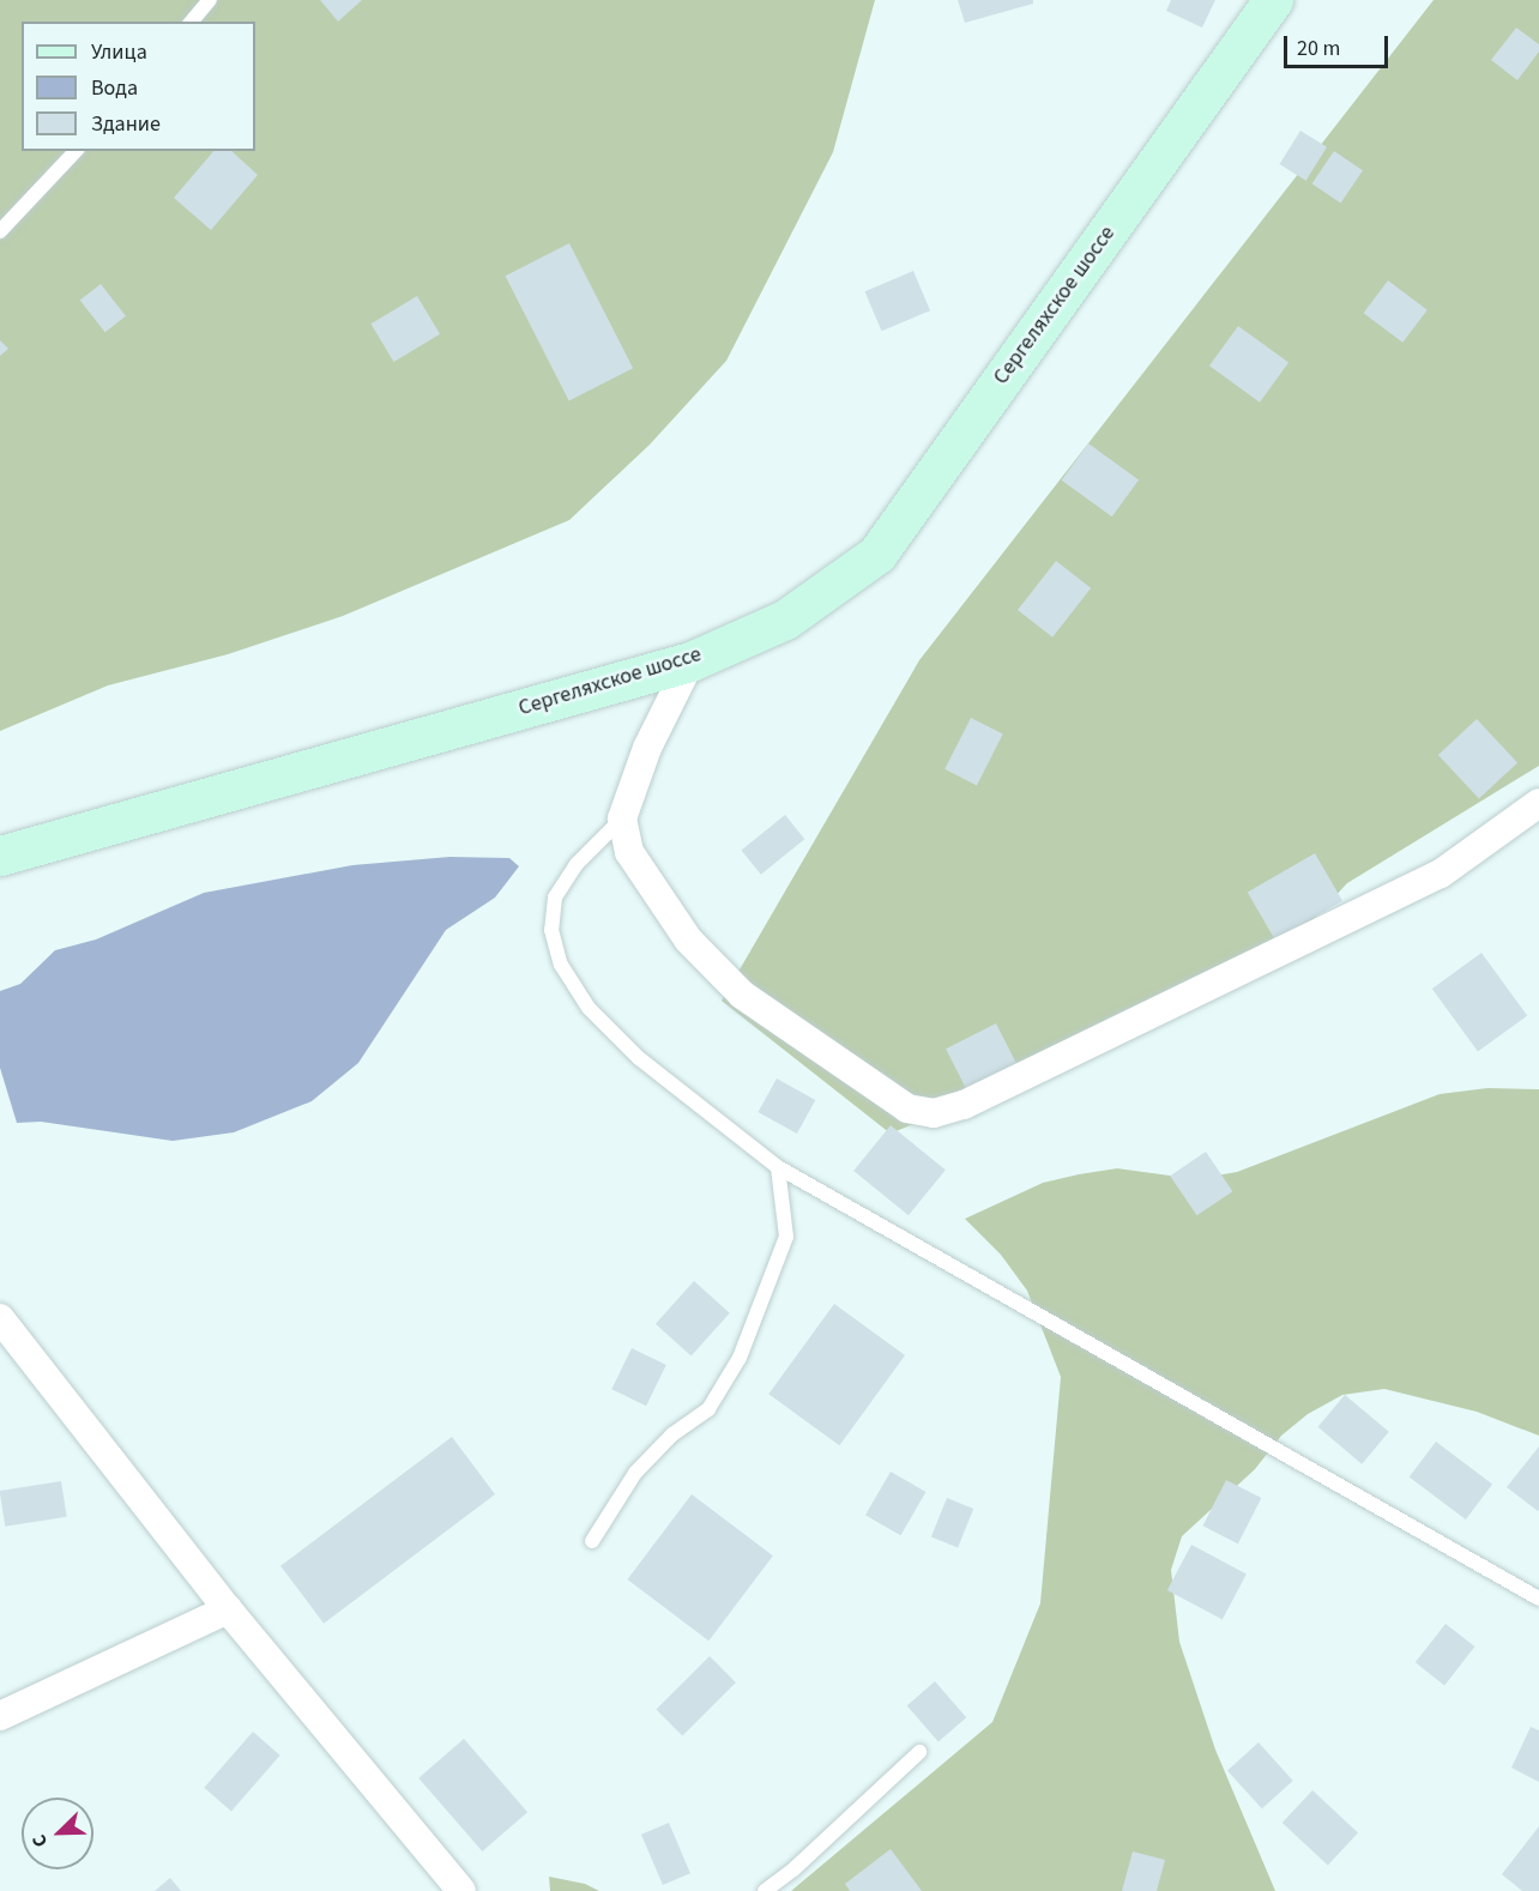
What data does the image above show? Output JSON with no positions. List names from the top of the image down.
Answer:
{
  "streets": {
    "main road": ["Сергеляхское шоссе"]
  },
  "legend": ["Улица", "Вода", "Здание"],
  "scale_bar": "20 m",
  "north": "bottom left"
}
